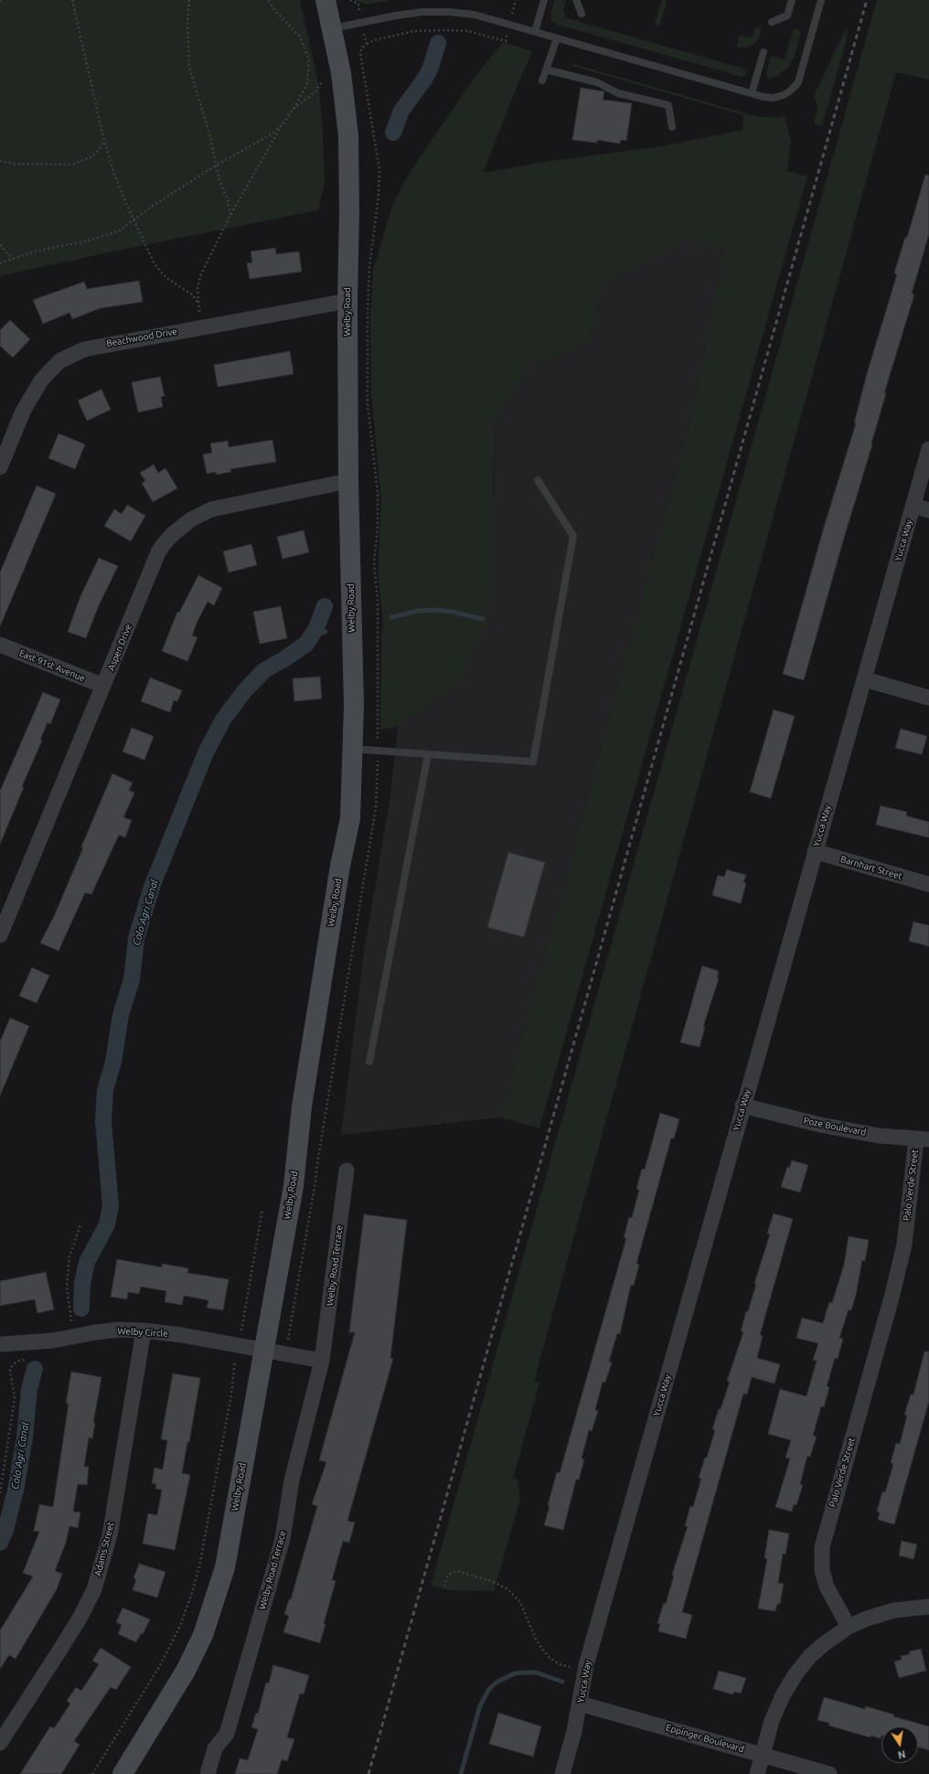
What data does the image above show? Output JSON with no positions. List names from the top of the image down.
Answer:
{
  "streets": {
    "street": [
      "Welby Road",
      "Beachwood Drive",
      "Yucca Way",
      "Aspen Drive",
      "East 91st Avenue",
      "Barnhart Street",
      "Poze Boulevard",
      "Palo Verde Street",
      "Welby Road Terrace",
      "Welby Circle",
      "Adams Street",
      "Eppinger Boulevard"
    ]
  },
  "crossings": [
    ["Welby Road", "Beachwood Drive"],
    ["Welby Road", "Aspen Drive"],
    ["Welby Road", "Welby Circle"],
    ["Yucca Way", "Barnhart Street"],
    ["Yucca Way", "Poze Boulevard"],
    ["Yucca Way", "Eppinger Boulevard"],
    ["Aspen Drive", "East 91st Avenue"],
    ["Poze Boulevard", "Palo Verde Street"],
    ["Welby Circle", "Adams Street"]
  ],
  "water": ["Colo Agri Canal"],
  "north": "bottom"
}
